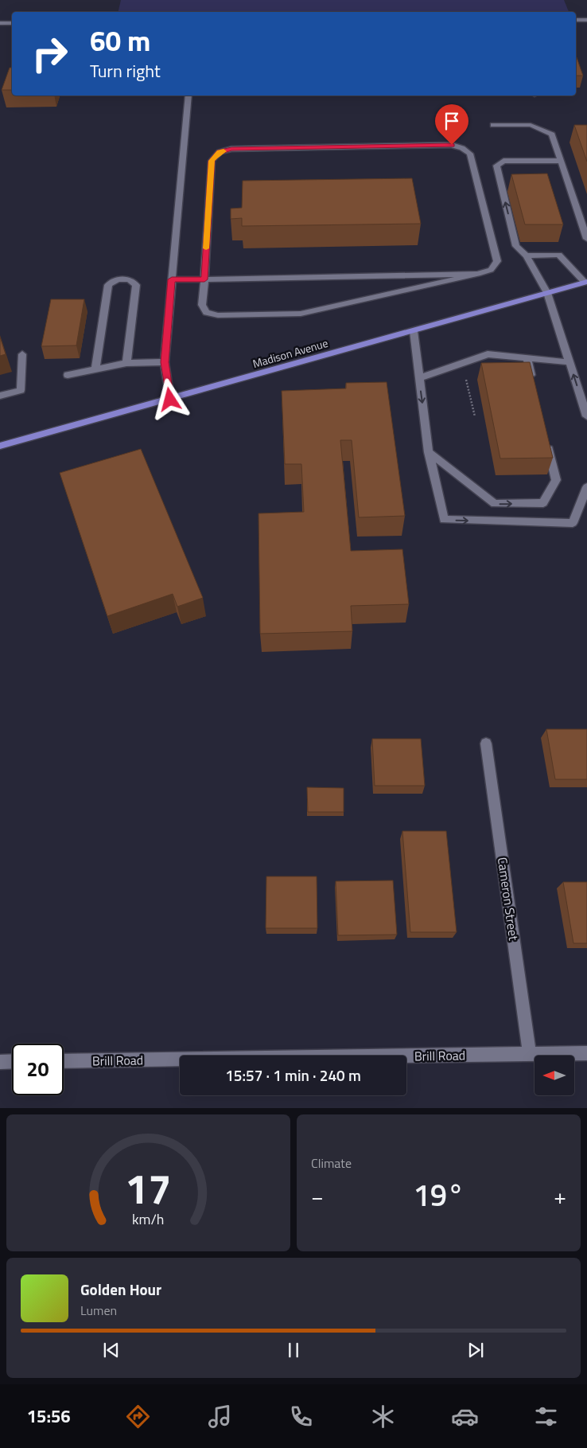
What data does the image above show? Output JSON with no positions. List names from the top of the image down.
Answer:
{
  "streets": {
    "main road": ["Madison Avenue"],
    "street": ["Cameron Street", "Brill Road"]
  },
  "crossings": [
    ["Cameron Street", "Brill Road"]
  ],
  "north": "left",
  "page": {
    "turn": ["60 m", "Turn right"],
    "limit": "20",
    "trip": "15:57 · 1 min · 240 m",
    "tile": "Climate",
    "heat": ["−", "19°", "+"],
    "song": ["Golden Hour", "Lumen"],
    "tabs": "15:56",
    "gauge": ["17", "km/h"]
  }
}
